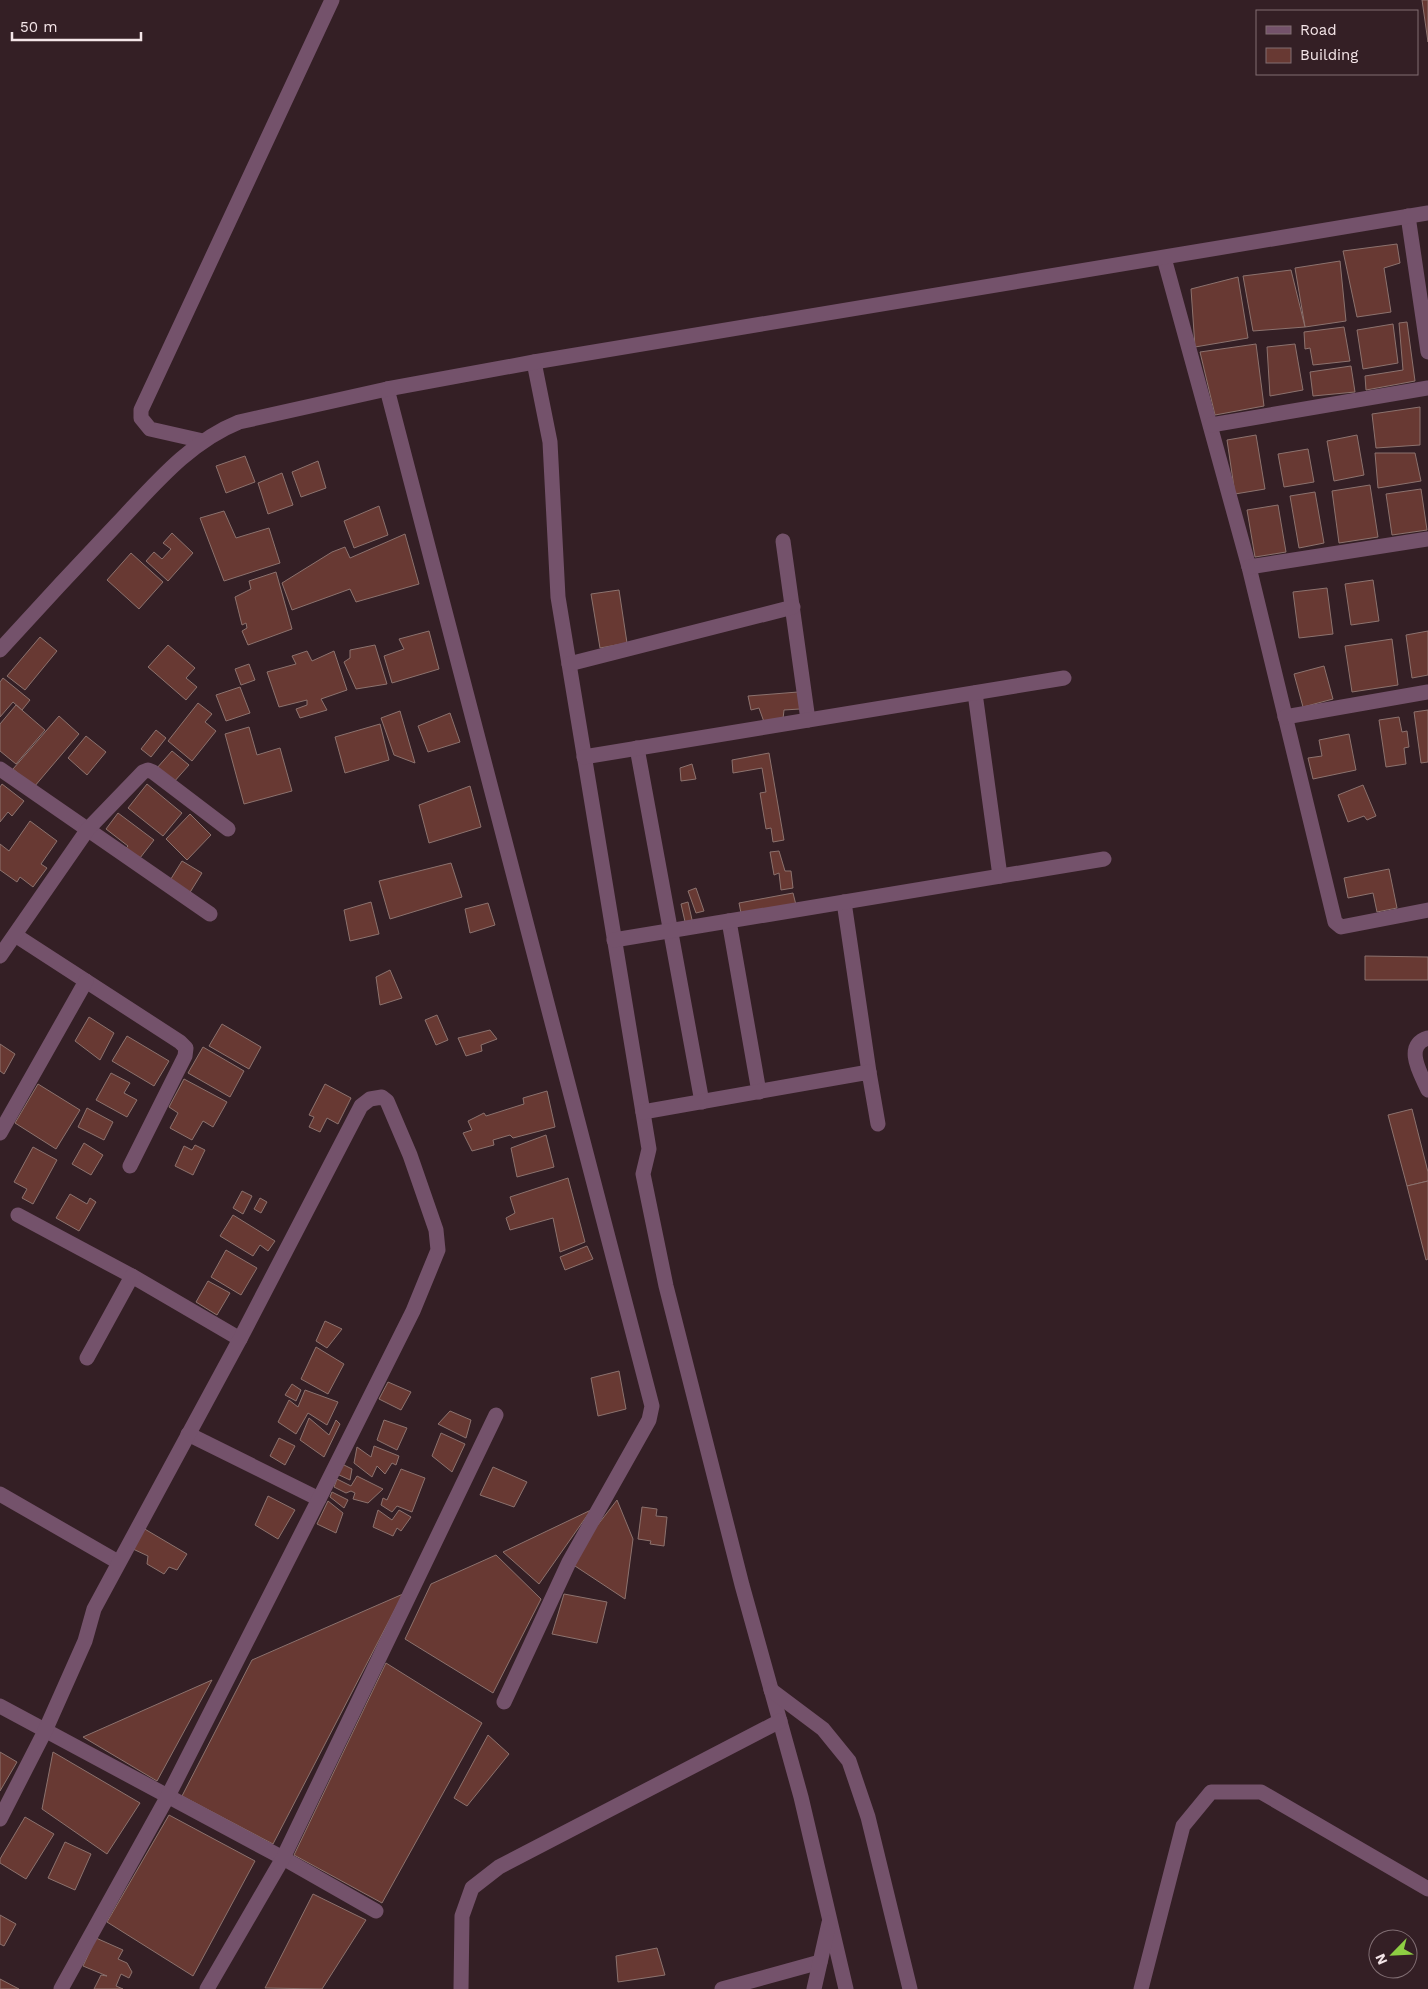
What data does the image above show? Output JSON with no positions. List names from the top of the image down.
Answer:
{
  "legend": ["Road", "Building"],
  "scale_bar": "50 m",
  "north": "bottom left"
}
